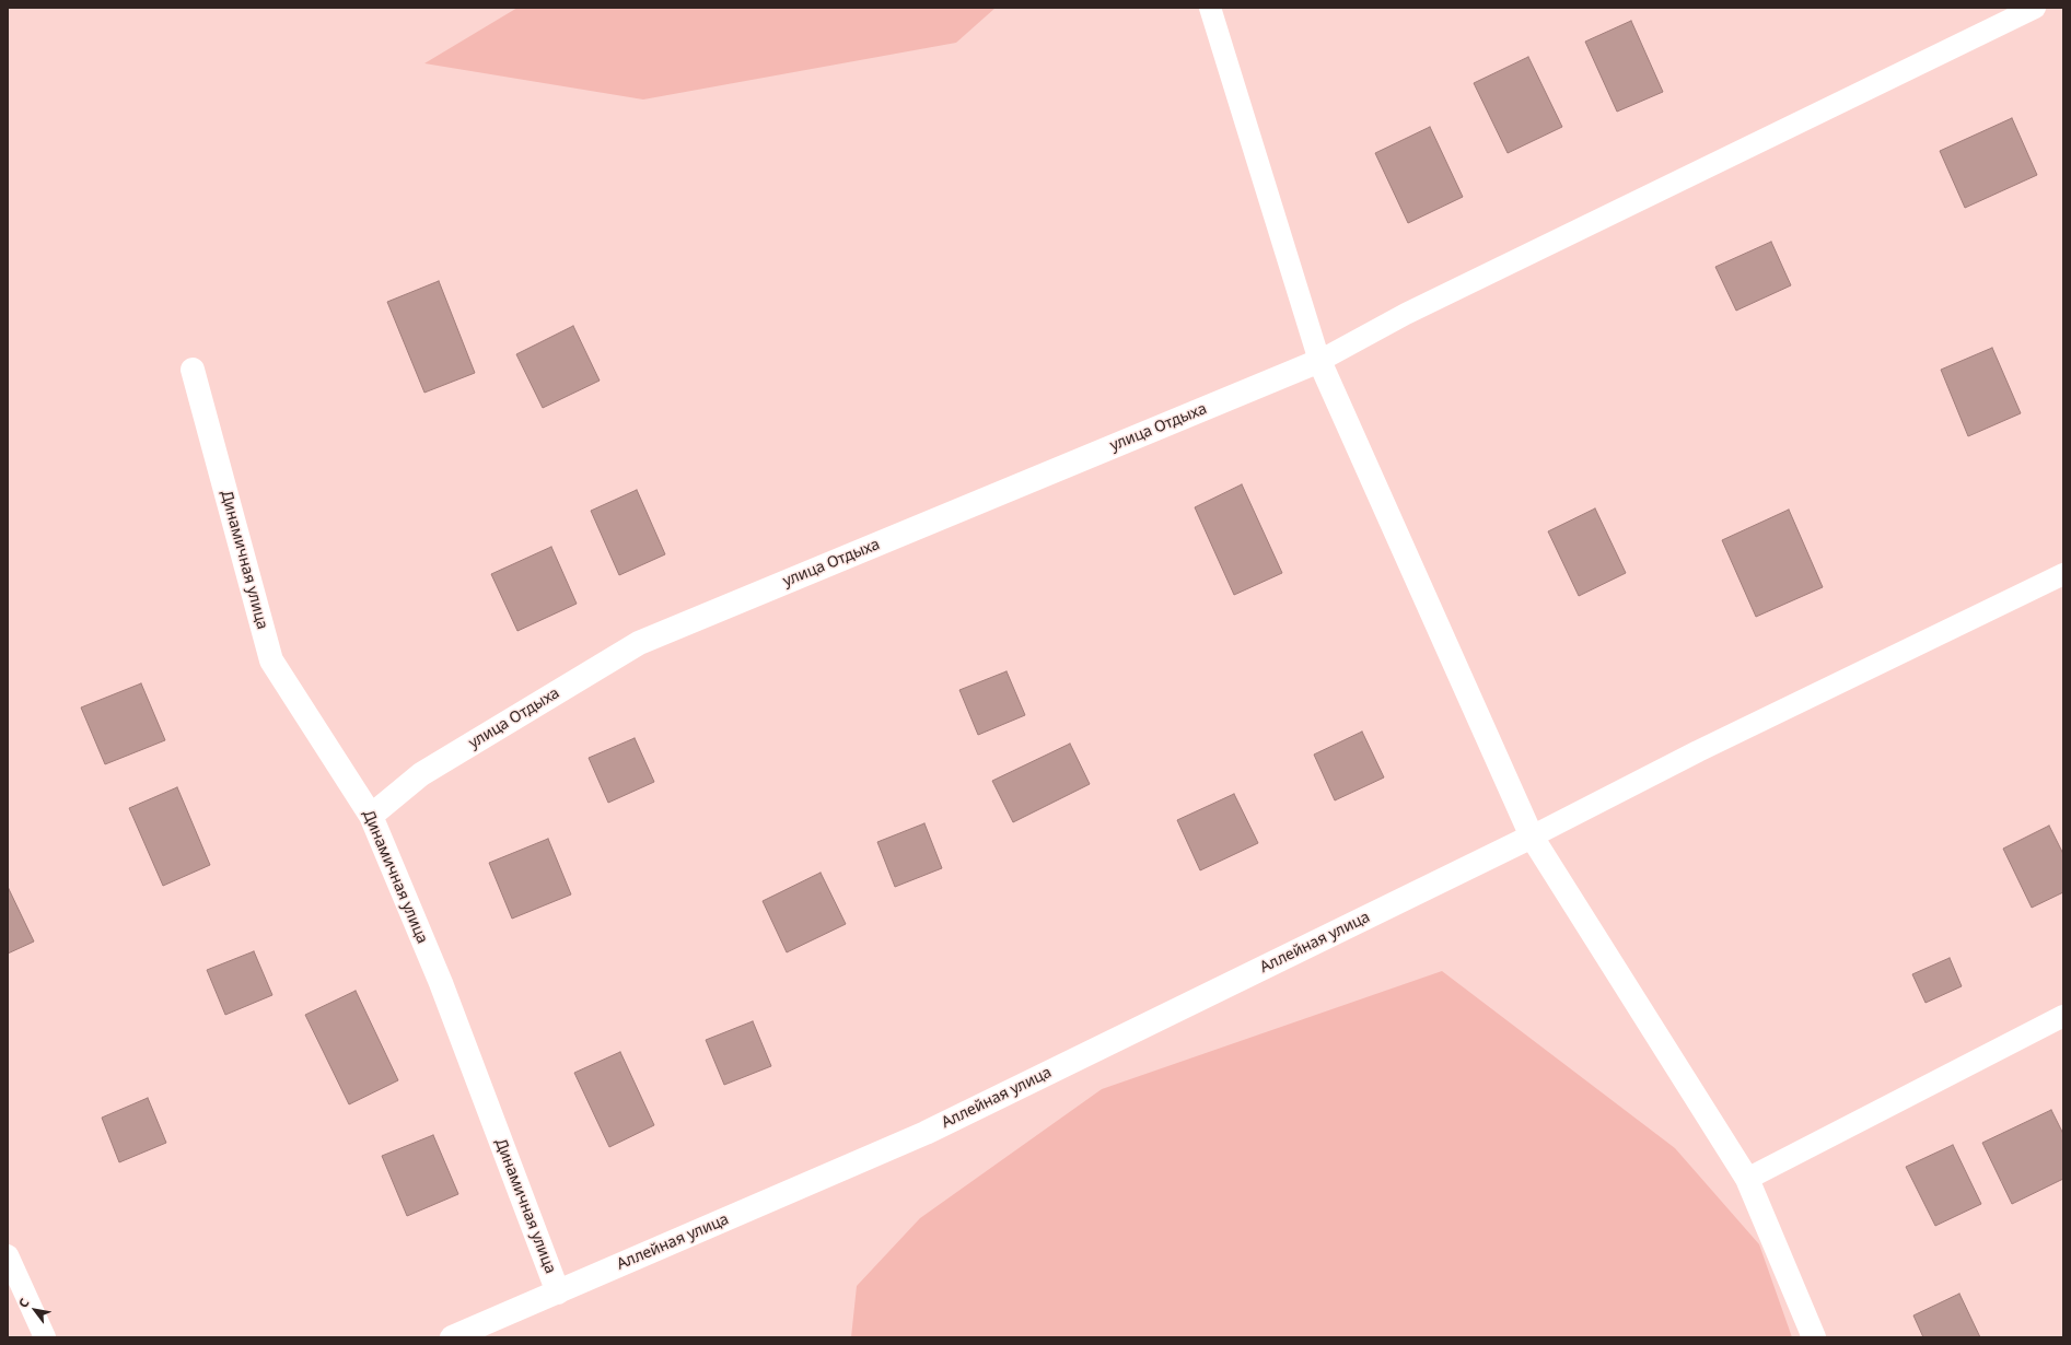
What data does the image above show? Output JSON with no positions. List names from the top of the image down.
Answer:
{
  "streets": {
    "street": ["улица Отдыха", "Динамичная улица", "Аллейная улица"]
  },
  "crossings": [
    ["улица Отдыха", "Динамичная улица"],
    ["Динамичная улица", "Аллейная улица"]
  ],
  "north": "top left"
}
